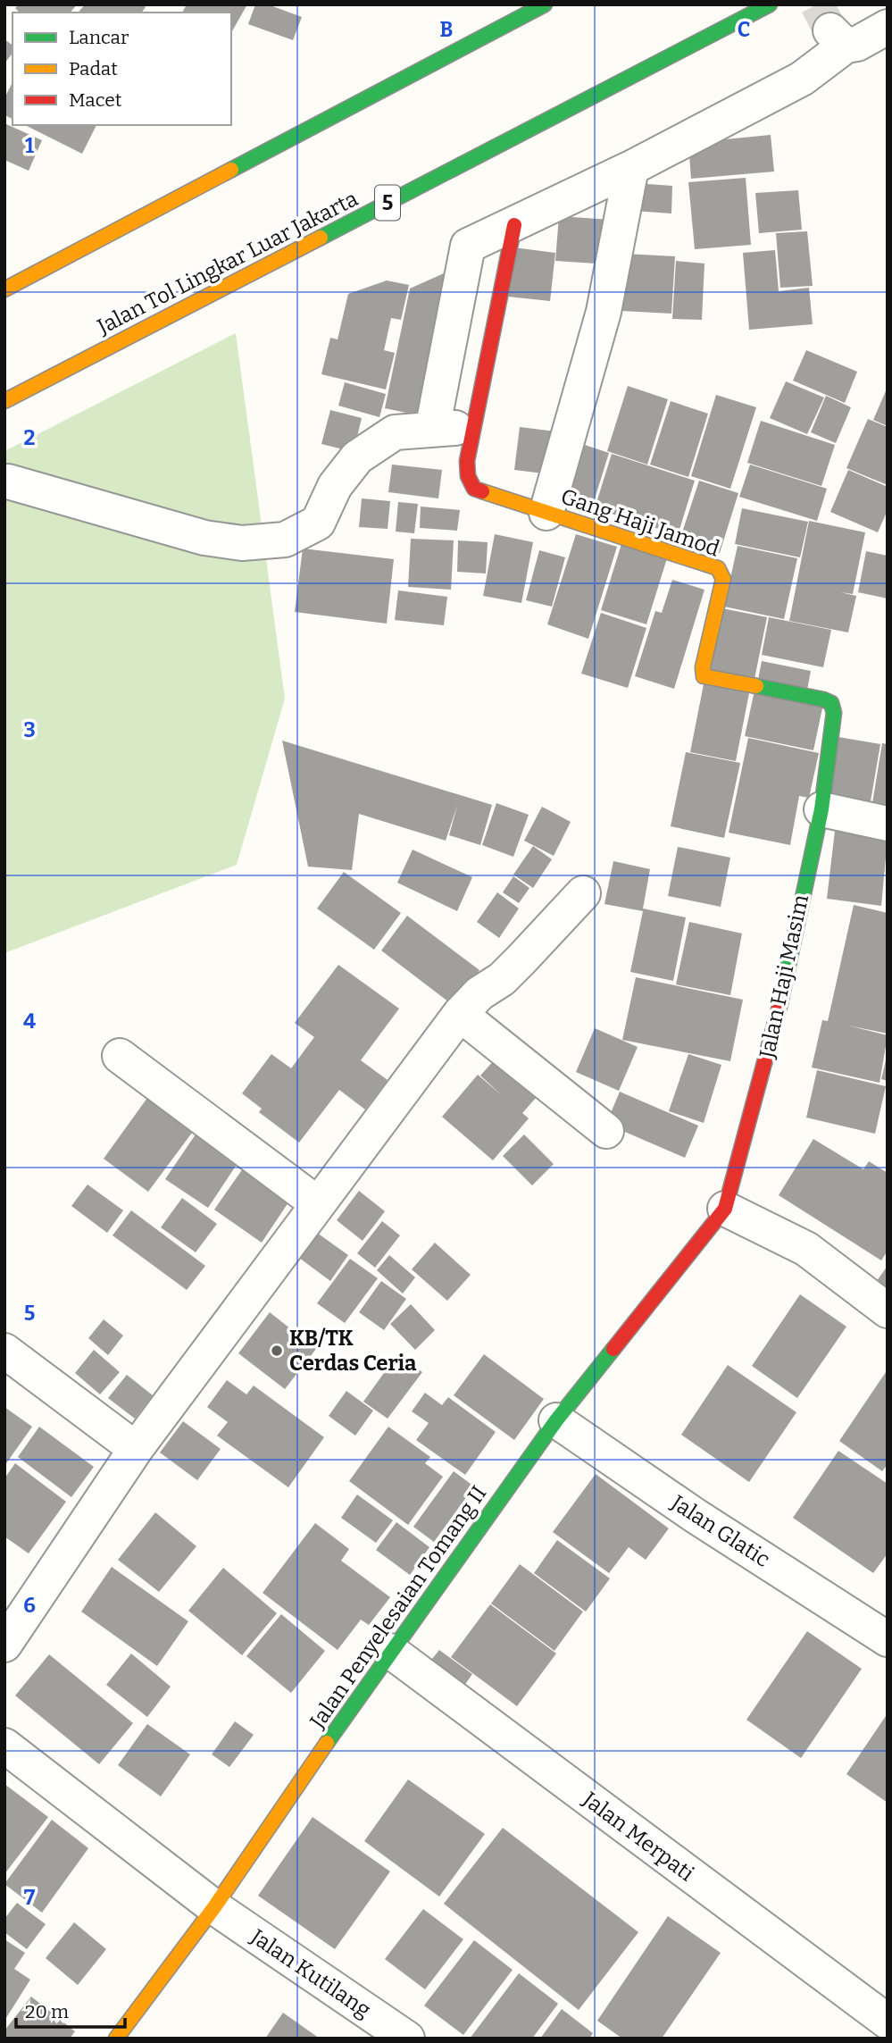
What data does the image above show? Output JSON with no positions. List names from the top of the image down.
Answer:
{
  "streets": {
    "main road": [
      "5",
      "Jalan Tol Lingkar Luar Jakarta",
      "Gang Haji Jamod",
      "Jalan Haji Masim",
      "Jalan Penyelesaian Tomang II"
    ],
    "street": ["Jalan Glatic", "Jalan Merpati", "Jalan Kutilang"]
  },
  "crossings": [
    ["Gang Haji Jamod", "Jalan Haji Masim"],
    ["Jalan Haji Masim", "Jalan Penyelesaian Tomang II"],
    ["Jalan Glatic", "Jalan Penyelesaian Tomang II"],
    ["Jalan Penyelesaian Tomang II", "Jalan Merpati"],
    ["Jalan Penyelesaian Tomang II", "Jalan Kutilang"]
  ],
  "places": ["KB/TK Cerdas Ceria"],
  "legend": ["Lancar", "Padat", "Macet"],
  "scale_bar": "20 m",
  "grid": {
    "columns": ["B", "C"],
    "rows": [
      "1",
      "2",
      "3",
      "4",
      "5",
      "6",
      "7"
    ]
  }
}
